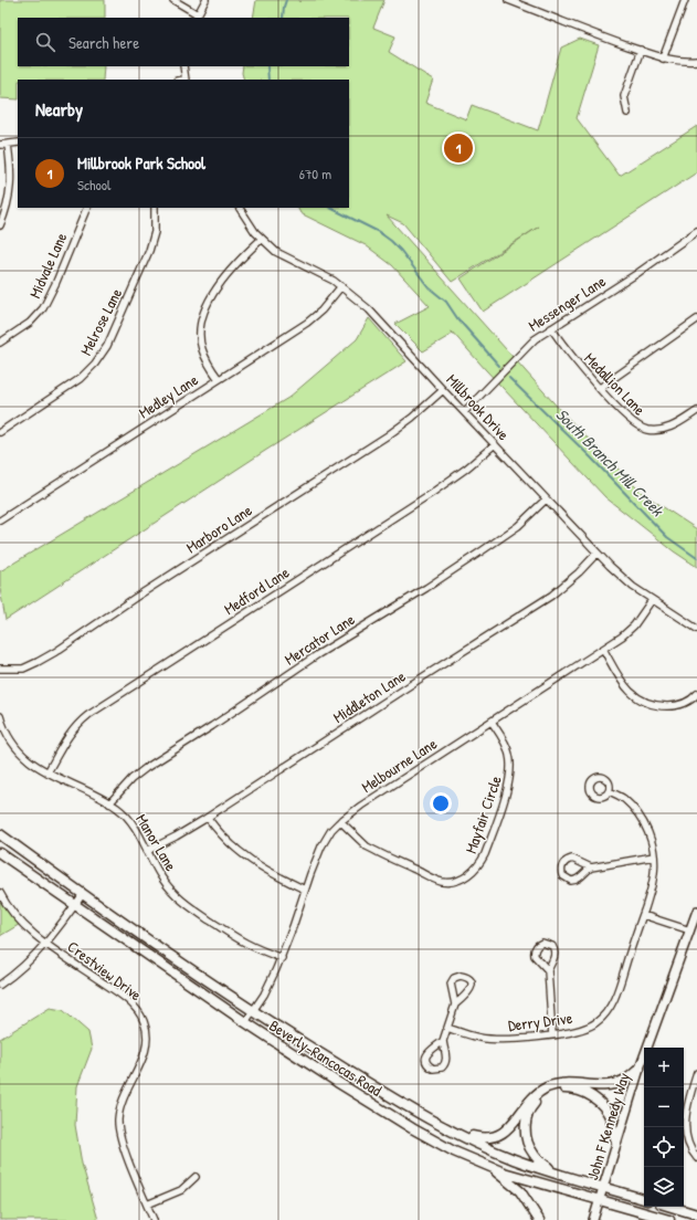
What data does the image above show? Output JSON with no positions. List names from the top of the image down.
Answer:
{
  "streets": {
    "main road": ["Beverly-Rancocas Road"],
    "street": [
      "Midvale Lane",
      "Messenger Lane",
      "Melrose Lane",
      "Medallion Lane",
      "Medley Lane",
      "Millbrook Drive",
      "Marboro Lane",
      "Medford Lane",
      "Mercator Lane",
      "Middleton Lane",
      "Melbourne Lane",
      "Mayfair Circle",
      "Manor Lane",
      "Crestview Drive",
      "Derry Drive",
      "John F Kennedy Way"
    ]
  },
  "crossings": [
    ["Messenger Lane", "Medallion Lane"],
    ["Messenger Lane", "Millbrook Drive"],
    ["Medley Lane", "Millbrook Drive"],
    ["Millbrook Drive", "Marboro Lane"],
    ["Millbrook Drive", "Medford Lane"],
    ["Millbrook Drive", "Mercator Lane"],
    ["Millbrook Drive", "Middleton Lane"],
    ["Millbrook Drive", "Melbourne Lane"],
    ["Medford Lane", "Manor Lane"],
    ["Mercator Lane", "Manor Lane"],
    ["Middleton Lane", "Manor Lane"],
    ["Melbourne Lane", "Mayfair Circle"],
    ["Melbourne Lane", "Manor Lane"],
    ["Melbourne Lane", "Beverly-Rancocas Road"],
    ["Beverly-Rancocas Road", "John F Kennedy Way"]
  ],
  "water": ["South Branch Mill Creek"],
  "page": {
    "search": "Search here",
    "heading": "Nearby",
    "pins": "1",
    "list": [
      {
        "mark": "1",
        "name": "Millbrook Park School",
        "note": "School",
        "value": "670 m"
      }
    ],
    "map_buttons": ["+", "−"]
  }
}
